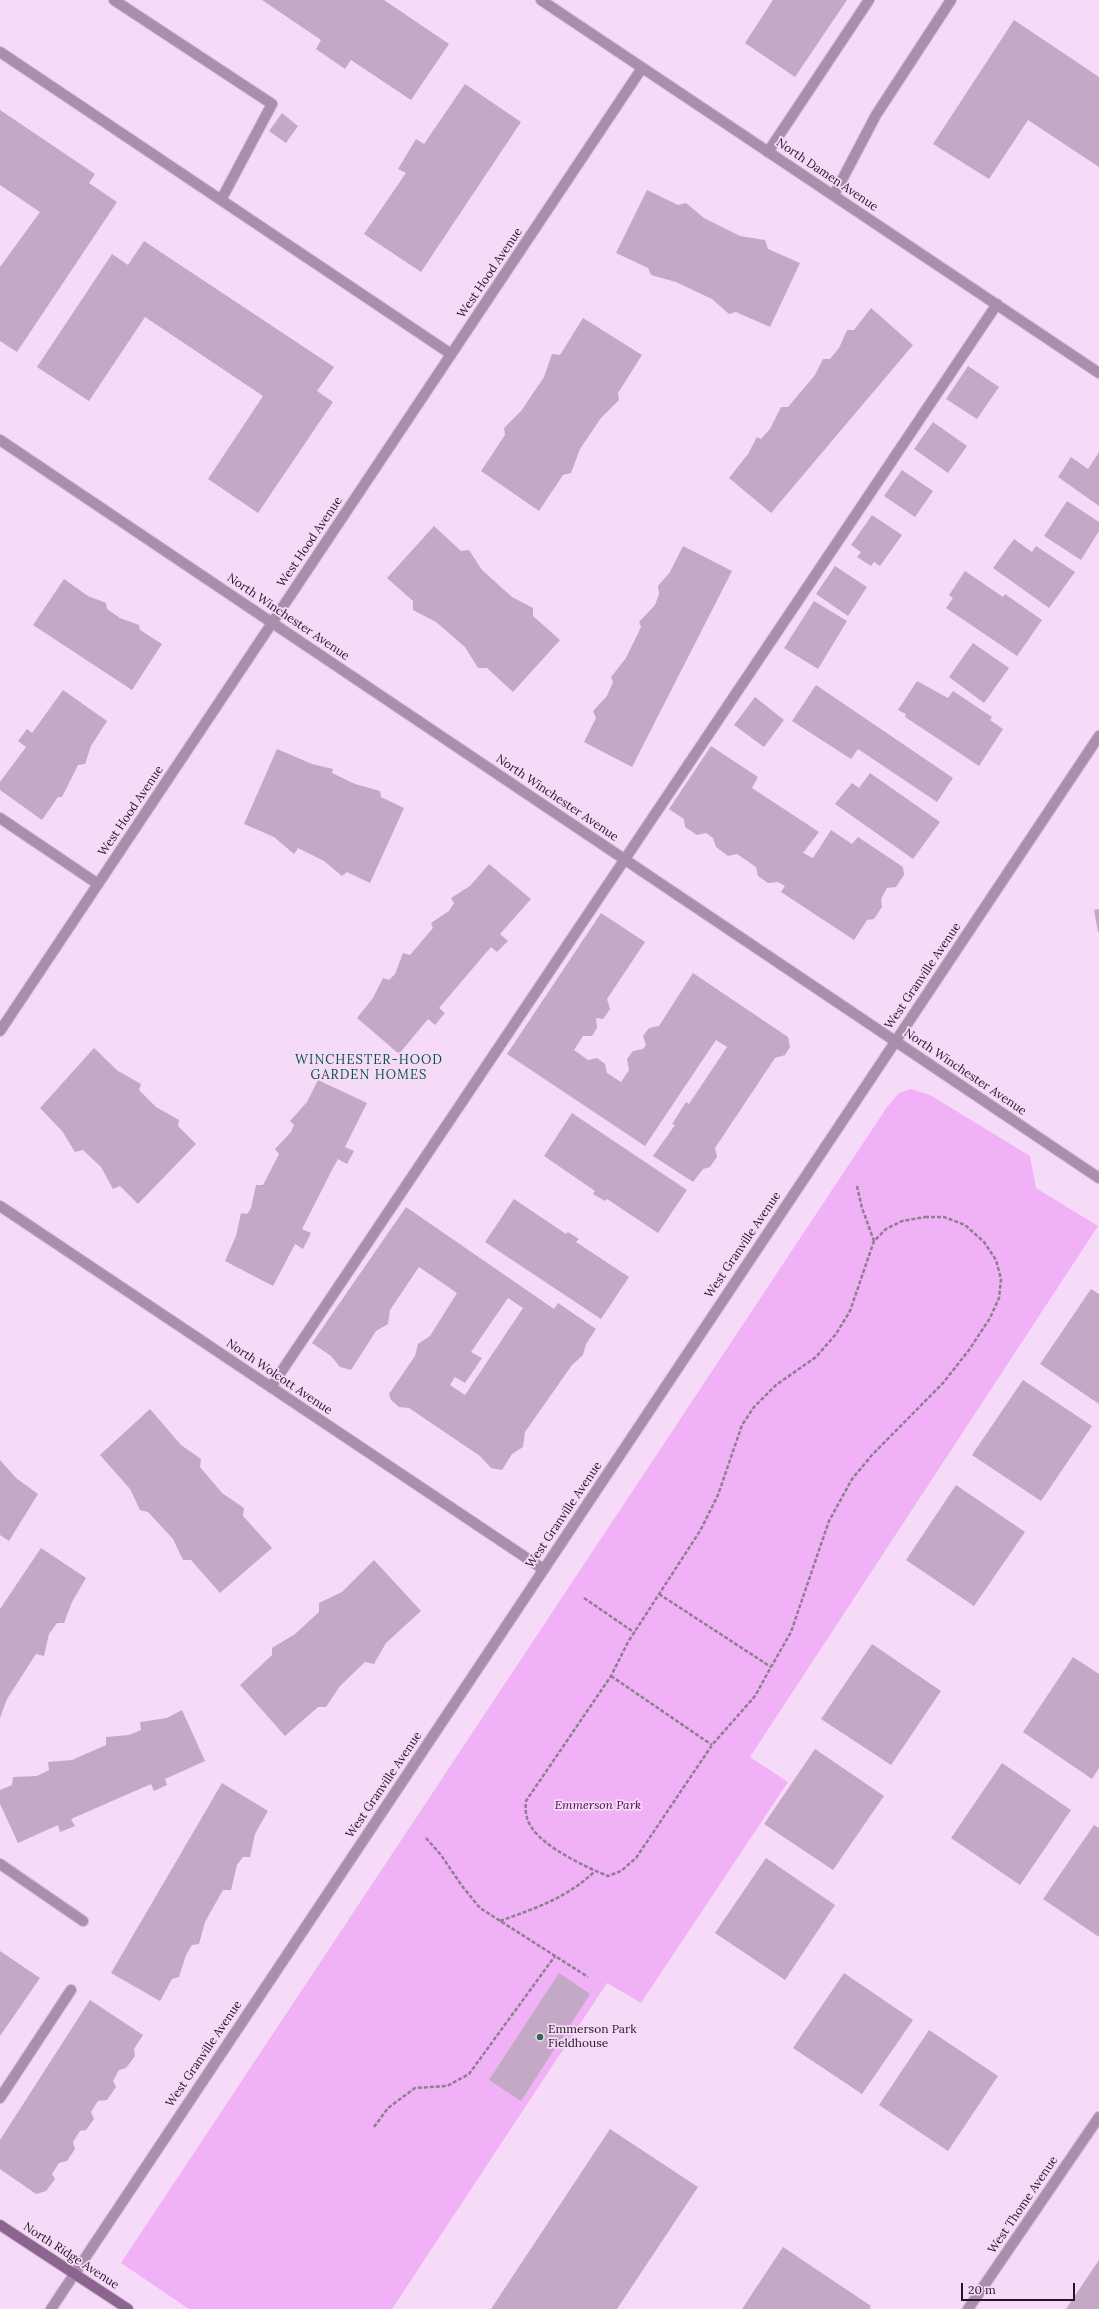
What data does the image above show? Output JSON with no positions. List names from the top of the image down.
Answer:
{
  "streets": {
    "main road": ["North Ridge Avenue"],
    "street": [
      "North Damen Avenue",
      "West Hood Avenue",
      "North Winchester Avenue",
      "West Granville Avenue",
      "North Wolcott Avenue",
      "West Thome Avenue"
    ]
  },
  "crossings": [
    ["North Damen Avenue", "West Hood Avenue"],
    ["West Hood Avenue", "North Winchester Avenue"],
    ["North Winchester Avenue", "West Granville Avenue"],
    ["West Granville Avenue", "North Wolcott Avenue"],
    ["West Granville Avenue", "North Ridge Avenue"]
  ],
  "districts": ["WINCHESTER-HOOD GARDEN HOMES"],
  "parks": ["Emmerson Park"],
  "places": ["Emmerson Park Fieldhouse"],
  "scale_bar": "20 m"
}
